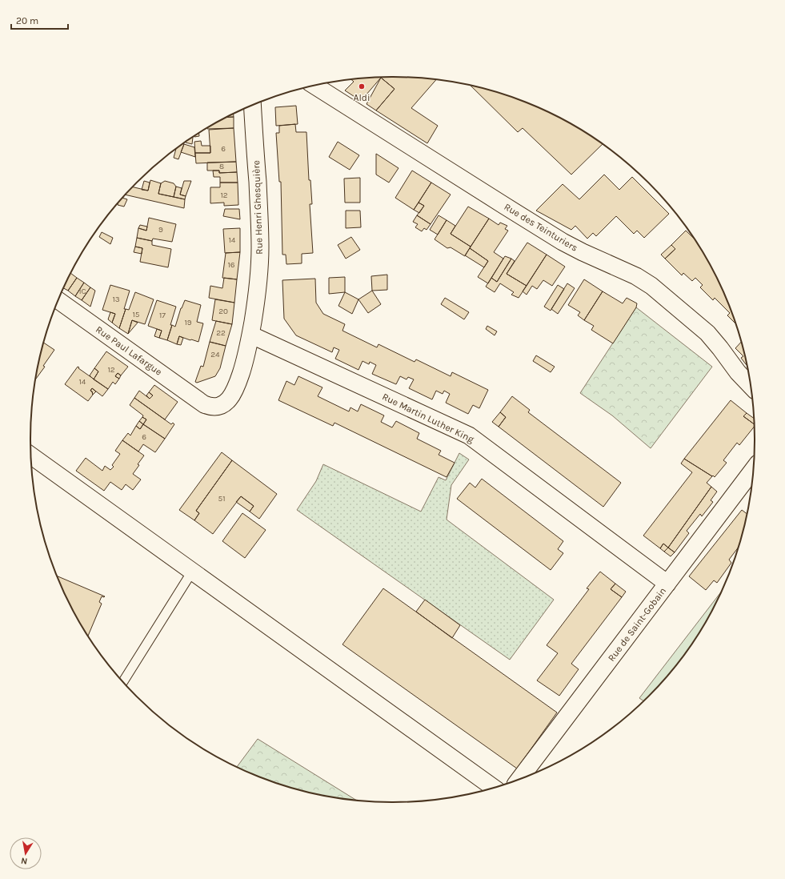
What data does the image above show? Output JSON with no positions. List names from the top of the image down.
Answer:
{
  "streets": {
    "street": [
      "Rue Henri Ghesquière",
      "Rue des Teinturiers",
      "Rue Paul Lafargue",
      "Rue Martin Luther King",
      "Rue de Saint-Gobain"
    ]
  },
  "crossings": [
    ["Rue Henri Ghesquière", "Rue Paul Lafargue"],
    ["Rue Henri Ghesquière", "Rue Martin Luther King"],
    ["Rue Martin Luther King", "Rue de Saint-Gobain"]
  ],
  "places": ["Aldi"],
  "house_numbers": [
    "6",
    "8",
    "12",
    "9",
    "14",
    "16",
    "1C",
    "13",
    "20",
    "15",
    "17",
    "19",
    "22",
    "24",
    "12",
    "14",
    "6",
    "51"
  ],
  "scale_bar": "20 m",
  "north": "bottom"
}
